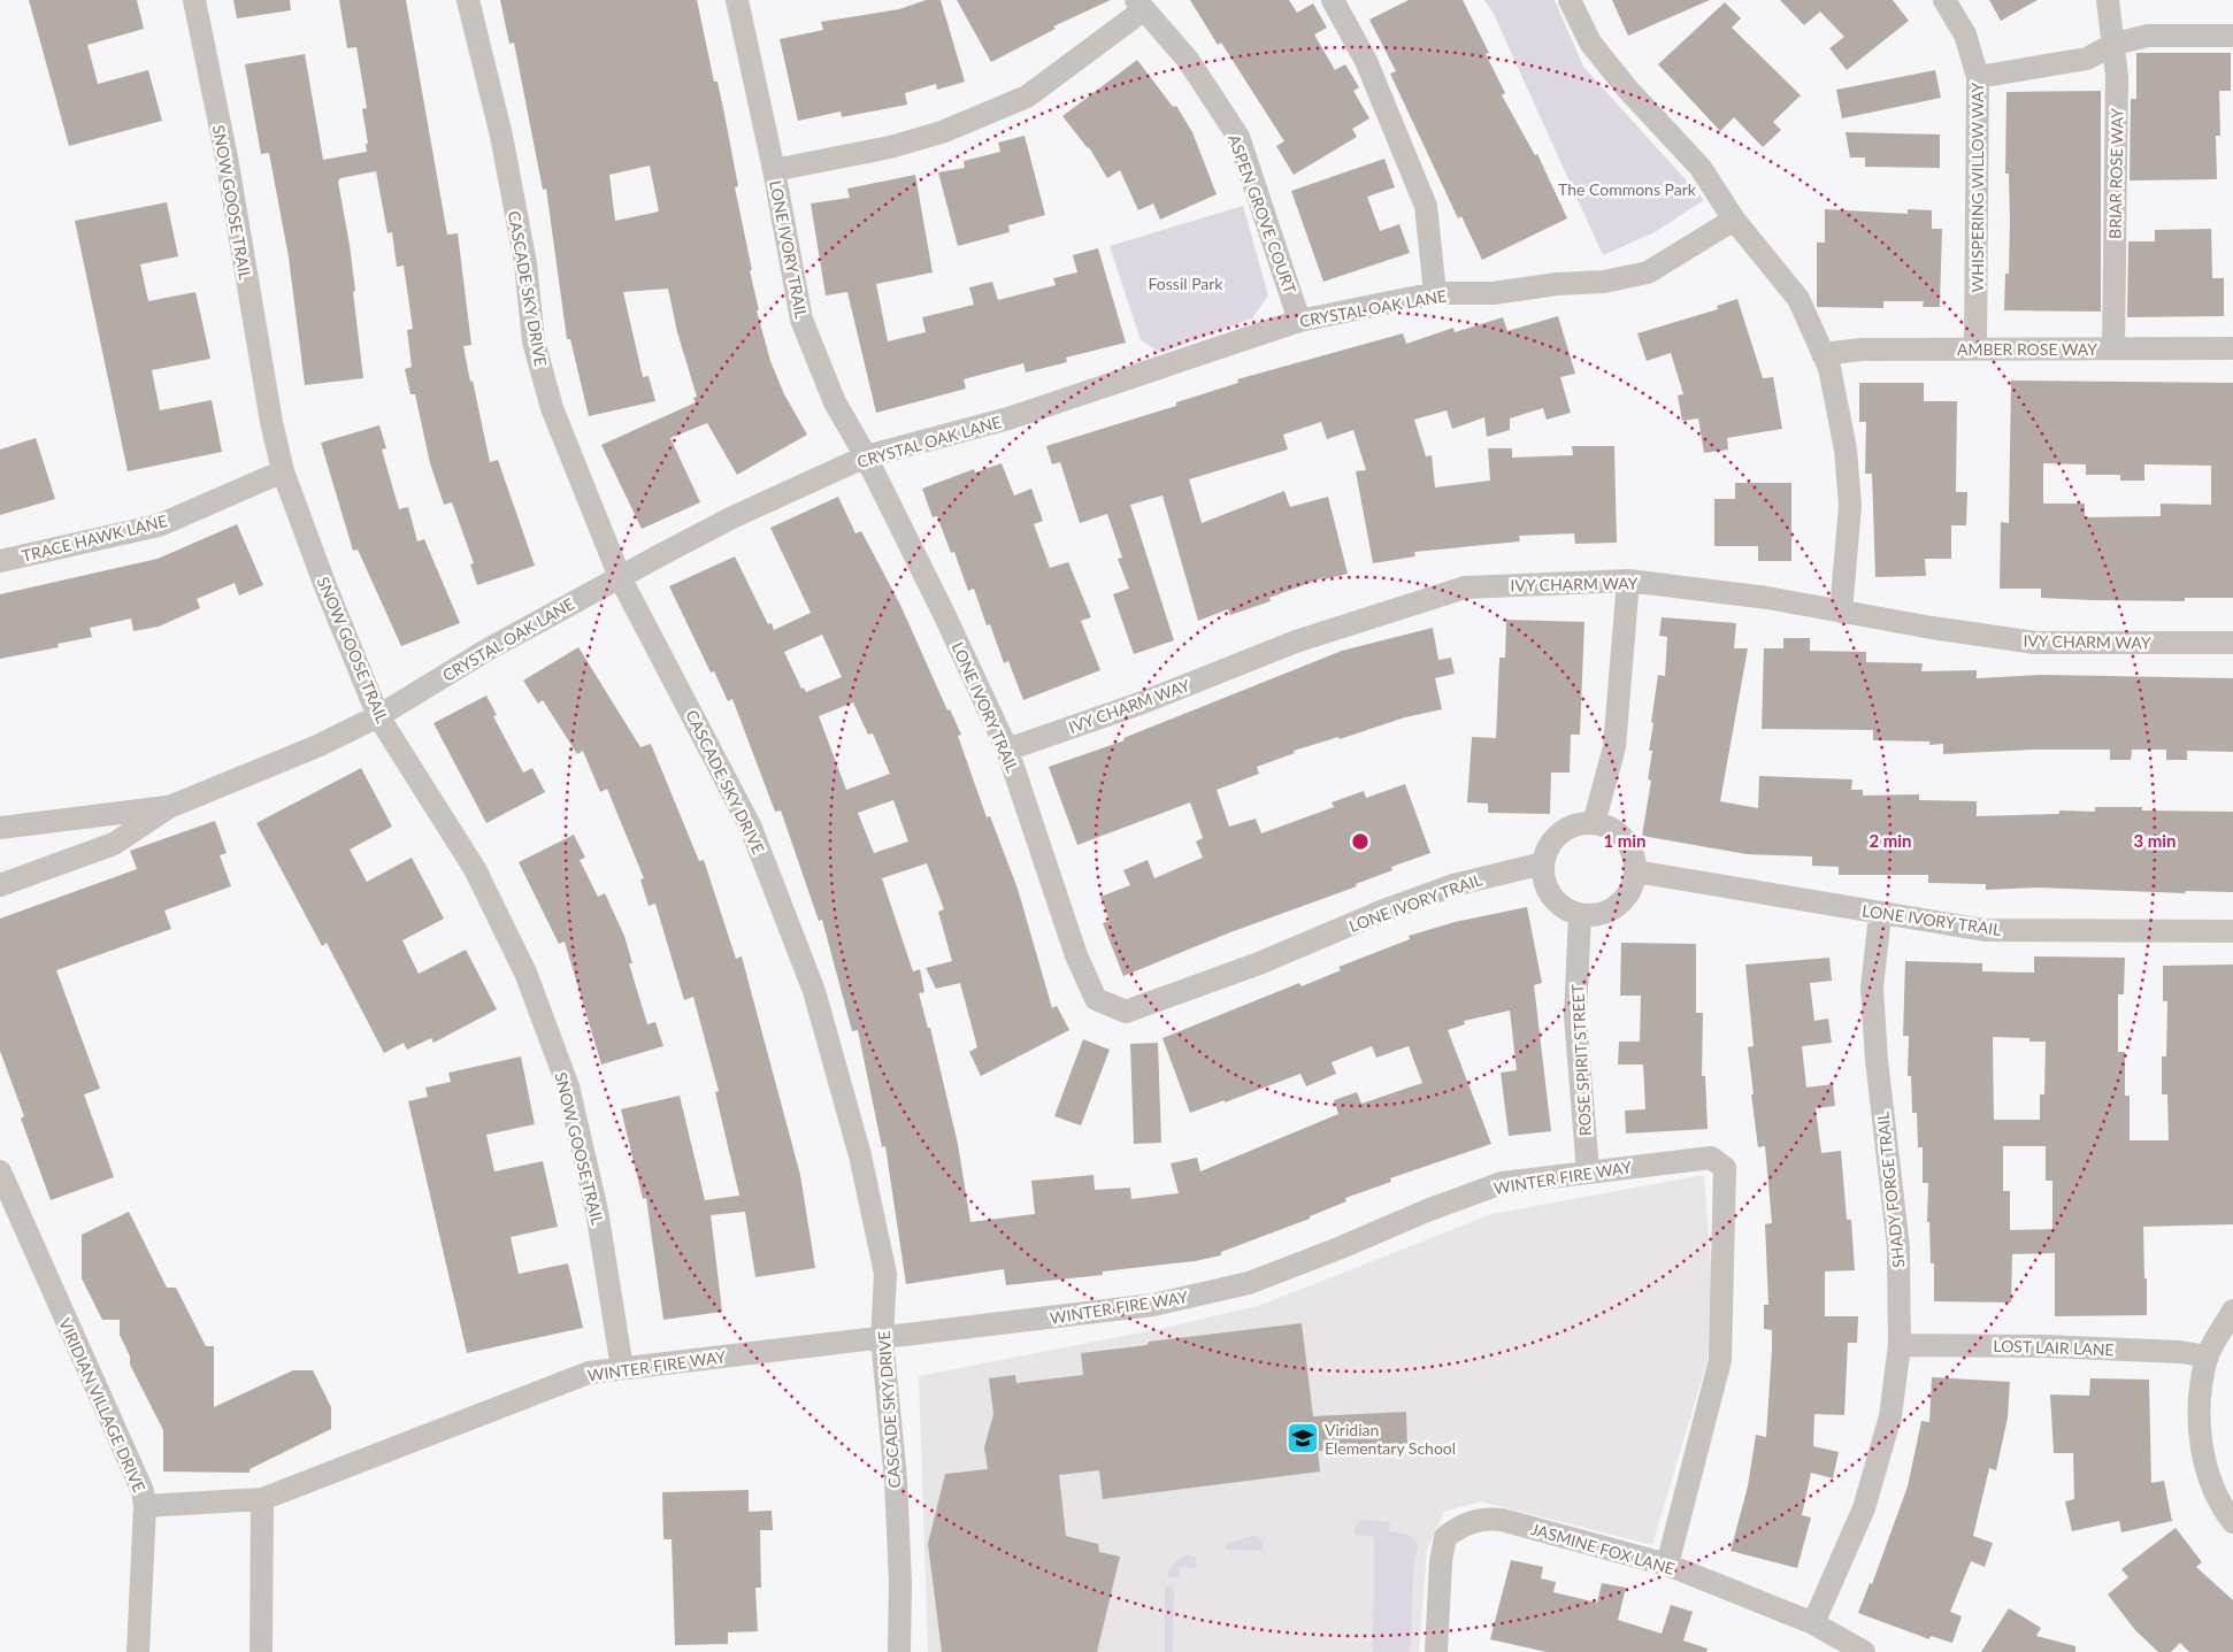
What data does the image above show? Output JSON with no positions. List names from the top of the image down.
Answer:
{
  "streets": {
    "street": [
      "BRIAR ROSE WAY",
      "WHISPERING WILLOW WAY",
      "SNOW GOOSE TRAIL",
      "ASPEN GROVE COURT",
      "LONE IVORY TRAIL",
      "CASCADE SKY DRIVE",
      "CRYSTAL OAK LANE",
      "AMBER ROSE WAY",
      "TRACE HAWK LANE",
      "IVY CHARM WAY",
      "ROSE SPIRIT STREET",
      "WINTER FIRE WAY",
      "SHADY FORGE TRAIL",
      "LOST LAIR LANE",
      "VIRIDIAN VILLAGE DRIVE",
      "JASMINE FOX LANE"
    ]
  },
  "crossings": [
    ["BRIAR ROSE WAY", "AMBER ROSE WAY"],
    ["WHISPERING WILLOW WAY", "AMBER ROSE WAY"],
    ["SNOW GOOSE TRAIL", "CRYSTAL OAK LANE"],
    ["SNOW GOOSE TRAIL", "TRACE HAWK LANE"],
    ["SNOW GOOSE TRAIL", "WINTER FIRE WAY"],
    ["ASPEN GROVE COURT", "CRYSTAL OAK LANE"],
    ["LONE IVORY TRAIL", "CRYSTAL OAK LANE"],
    ["LONE IVORY TRAIL", "IVY CHARM WAY"],
    ["LONE IVORY TRAIL", "ROSE SPIRIT STREET"],
    ["LONE IVORY TRAIL", "SHADY FORGE TRAIL"],
    ["CASCADE SKY DRIVE", "CRYSTAL OAK LANE"],
    ["CASCADE SKY DRIVE", "WINTER FIRE WAY"],
    ["ROSE SPIRIT STREET", "WINTER FIRE WAY"],
    ["WINTER FIRE WAY", "VIRIDIAN VILLAGE DRIVE"],
    ["WINTER FIRE WAY", "JASMINE FOX LANE"],
    ["SHADY FORGE TRAIL", "LOST LAIR LANE"],
    ["SHADY FORGE TRAIL", "JASMINE FOX LANE"]
  ],
  "parks": ["The Commons Park", "Fossil Park"],
  "places": {
    "school or university": ["Viridian Elementary School"]
  },
  "rings": ["1 min", "2 min", "3 min"]
}
